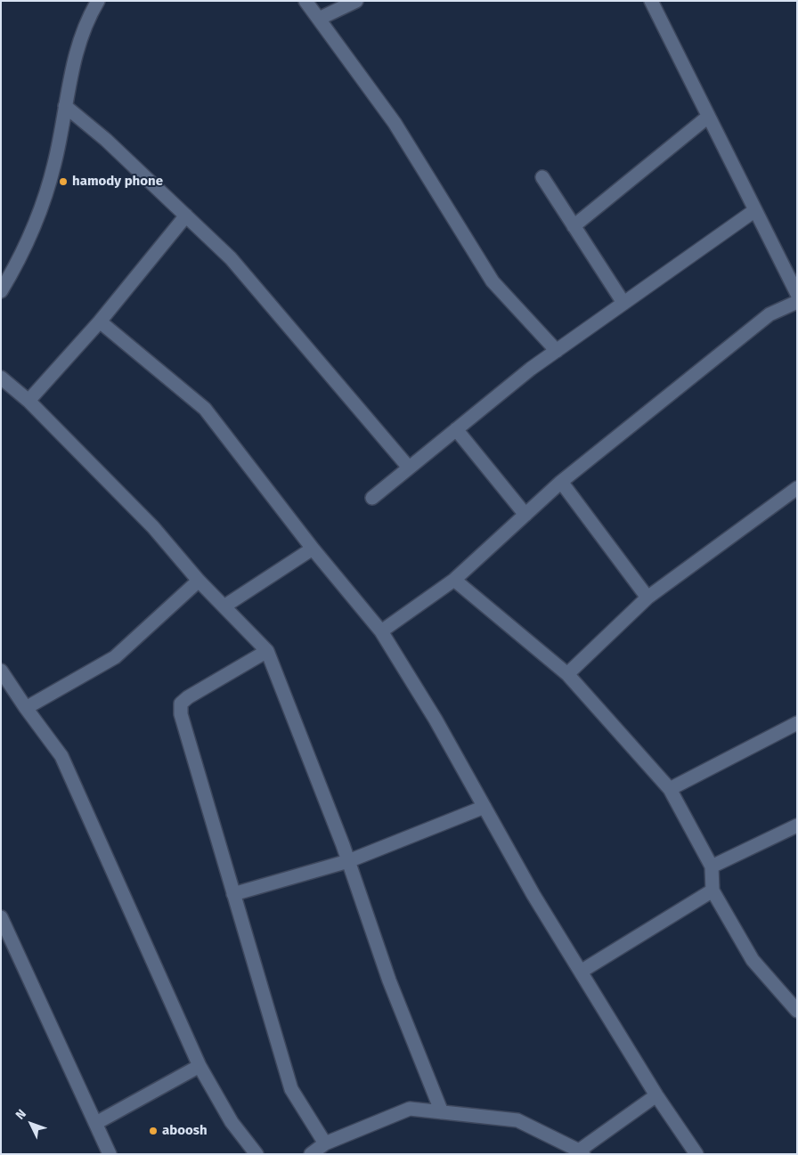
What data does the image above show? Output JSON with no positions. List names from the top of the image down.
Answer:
{
  "places": ["hamody phone", "aboosh"],
  "north": "top left"
}
